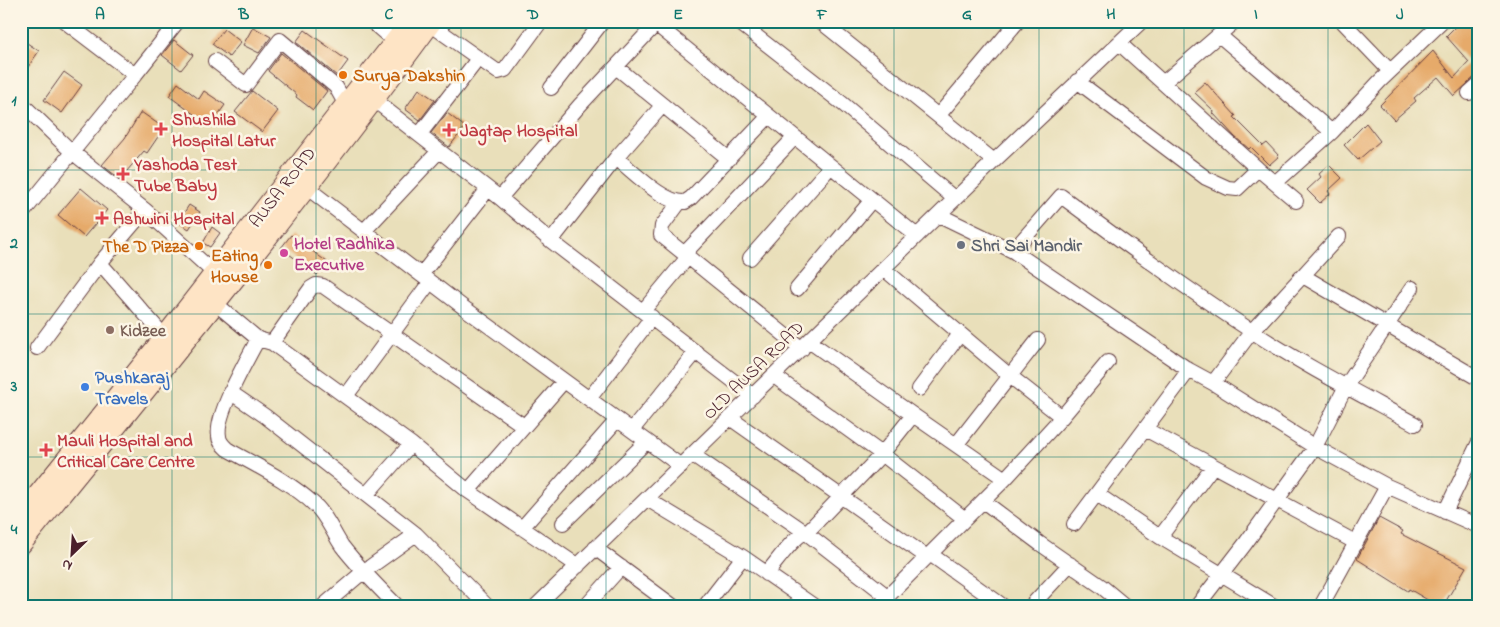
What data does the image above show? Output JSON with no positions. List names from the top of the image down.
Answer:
{
  "streets": {
    "main road": ["AUSA ROAD"],
    "street": ["OLD AUSA ROAD"]
  },
  "places": {
    "other": [
      "Surya Dakshin",
      "Shri Sai Mandir",
      "The D Pizza",
      "Hotel Radhika Executive",
      "Eating House",
      "Kidzee",
      "Pushkaraj Travels"
    ],
    "health": [
      "Shushila Hospital Latur",
      "Jagtap Hospital",
      "Yashoda Test Tube Baby",
      "Ashwini Hospital",
      "Mauli Hospital and Critical Care Centre"
    ]
  },
  "north": "bottom left",
  "grid": {
    "columns": [
      "A",
      "B",
      "C",
      "D",
      "E",
      "F",
      "G",
      "H",
      "I",
      "J"
    ],
    "rows": [
      "1",
      "2",
      "3",
      "4"
    ]
  }
}
